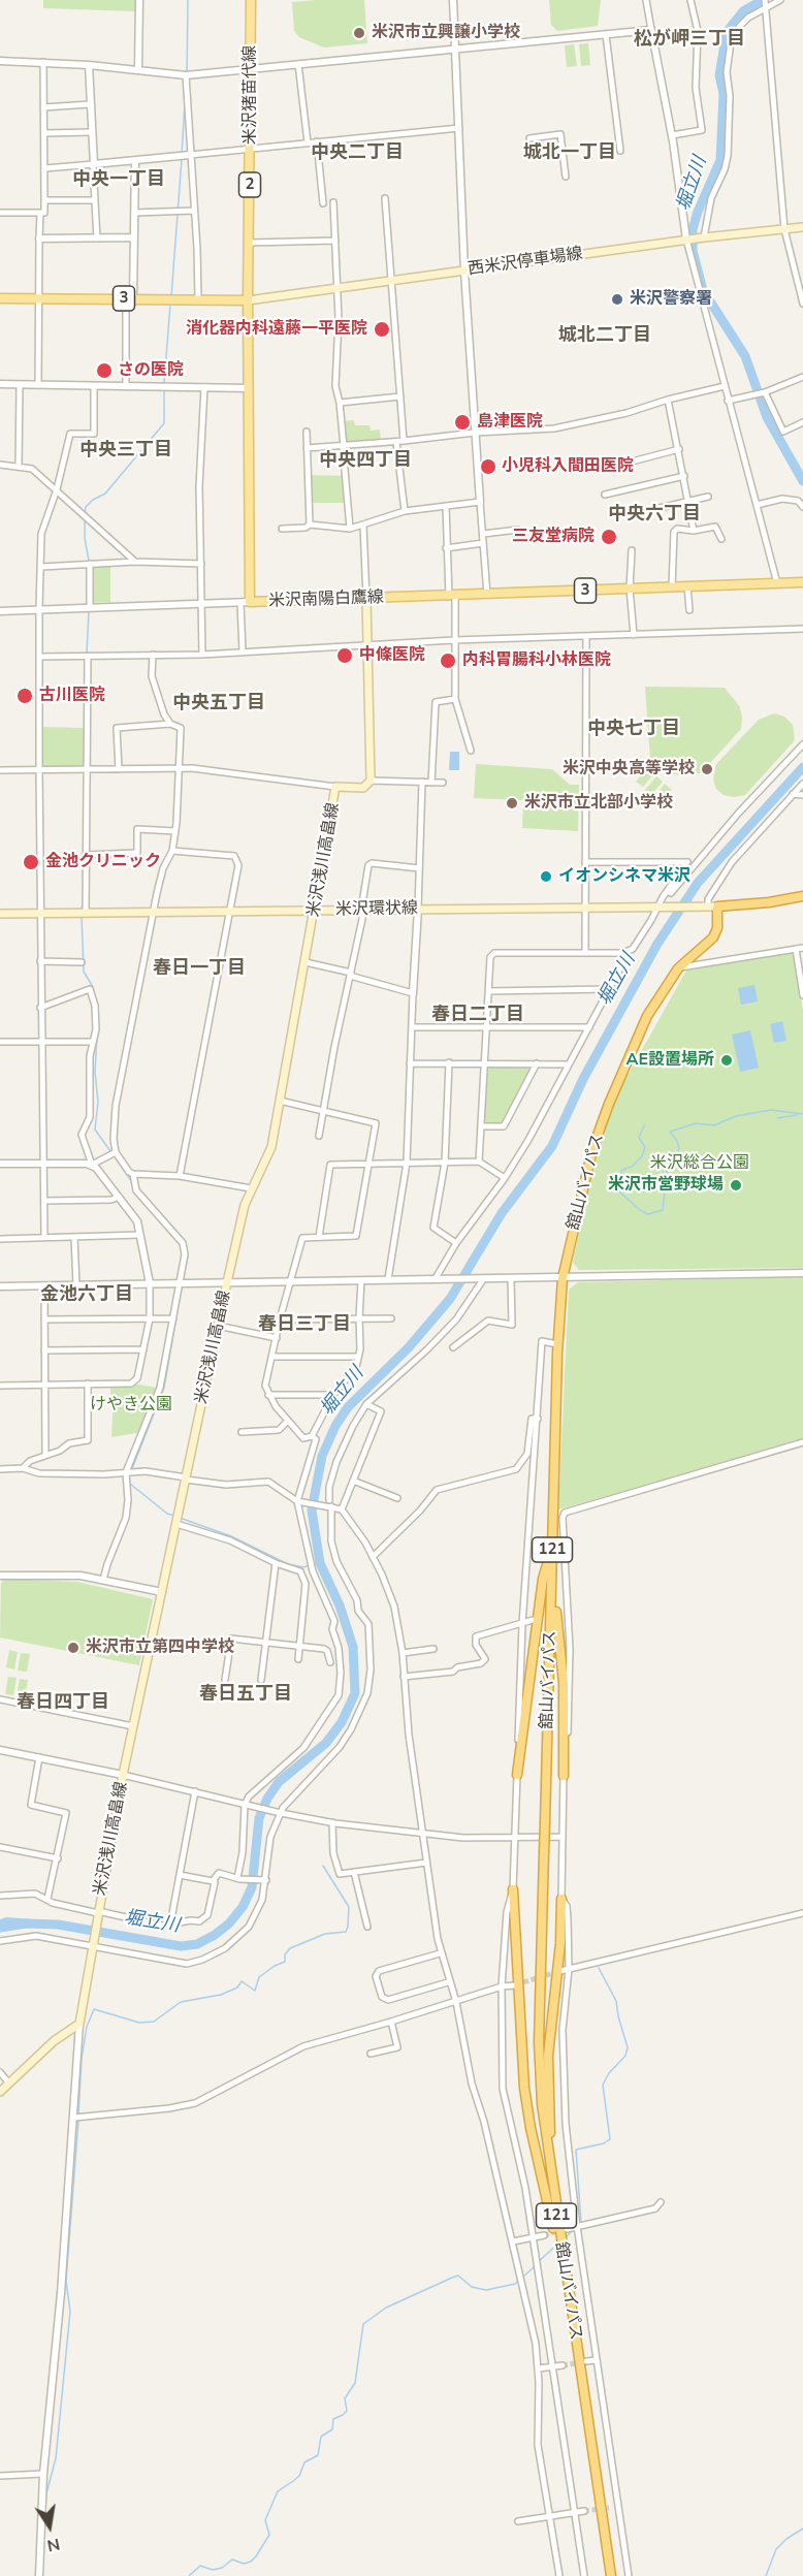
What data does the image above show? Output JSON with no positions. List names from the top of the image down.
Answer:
{
  "streets": {
    "highway": ["舘山バイパス", "121"],
    "main road": [
      "米沢猪苗代線",
      "2",
      "西米沢停車場線",
      "3",
      "米沢南陽白鷹線",
      "米沢浅川高畠線",
      "米沢環状線"
    ]
  },
  "crossings": [
    ["米沢猪苗代線", "西米沢停車場線"],
    ["米沢猪苗代線", "3"],
    ["米沢猪苗代線", "米沢南陽白鷹線"],
    ["西米沢停車場線", "3"],
    ["西米沢停車場線", "米沢南陽白鷹線"],
    ["3", "米沢南陽白鷹線"],
    ["米沢浅川高畠線", "米沢環状線"],
    ["米沢環状線", "舘山バイパス"]
  ],
  "districts": [
    "松が岬三丁目",
    "中央二丁目",
    "城北一丁目",
    "中央一丁目",
    "城北二丁目",
    "中央三丁目",
    "中央四丁目",
    "中央六丁目",
    "中央五丁目",
    "中央七丁目",
    "春日一丁目",
    "春日二丁目",
    "金池六丁目",
    "春日三丁目",
    "春日五丁目",
    "春日四丁目"
  ],
  "water": ["堀立川"],
  "parks": ["米沢総合公園", "けやき公園"],
  "places": [
    "米沢市立興譲小学校",
    "米沢警察署",
    "消化器内科遠藤一平医院",
    "さの医院",
    "島津医院",
    "小児科入間田医院",
    "三友堂病院",
    "中條医院",
    "内科胃腸科小林医院",
    "古川医院",
    "米沢中央高等学校",
    "米沢市立北部小学校",
    "金池クリニック",
    "イオンシネマ米沢",
    "AE設置場所",
    "米沢市営野球場",
    "米沢市立第四中学校"
  ],
  "north": "bottom"
}
